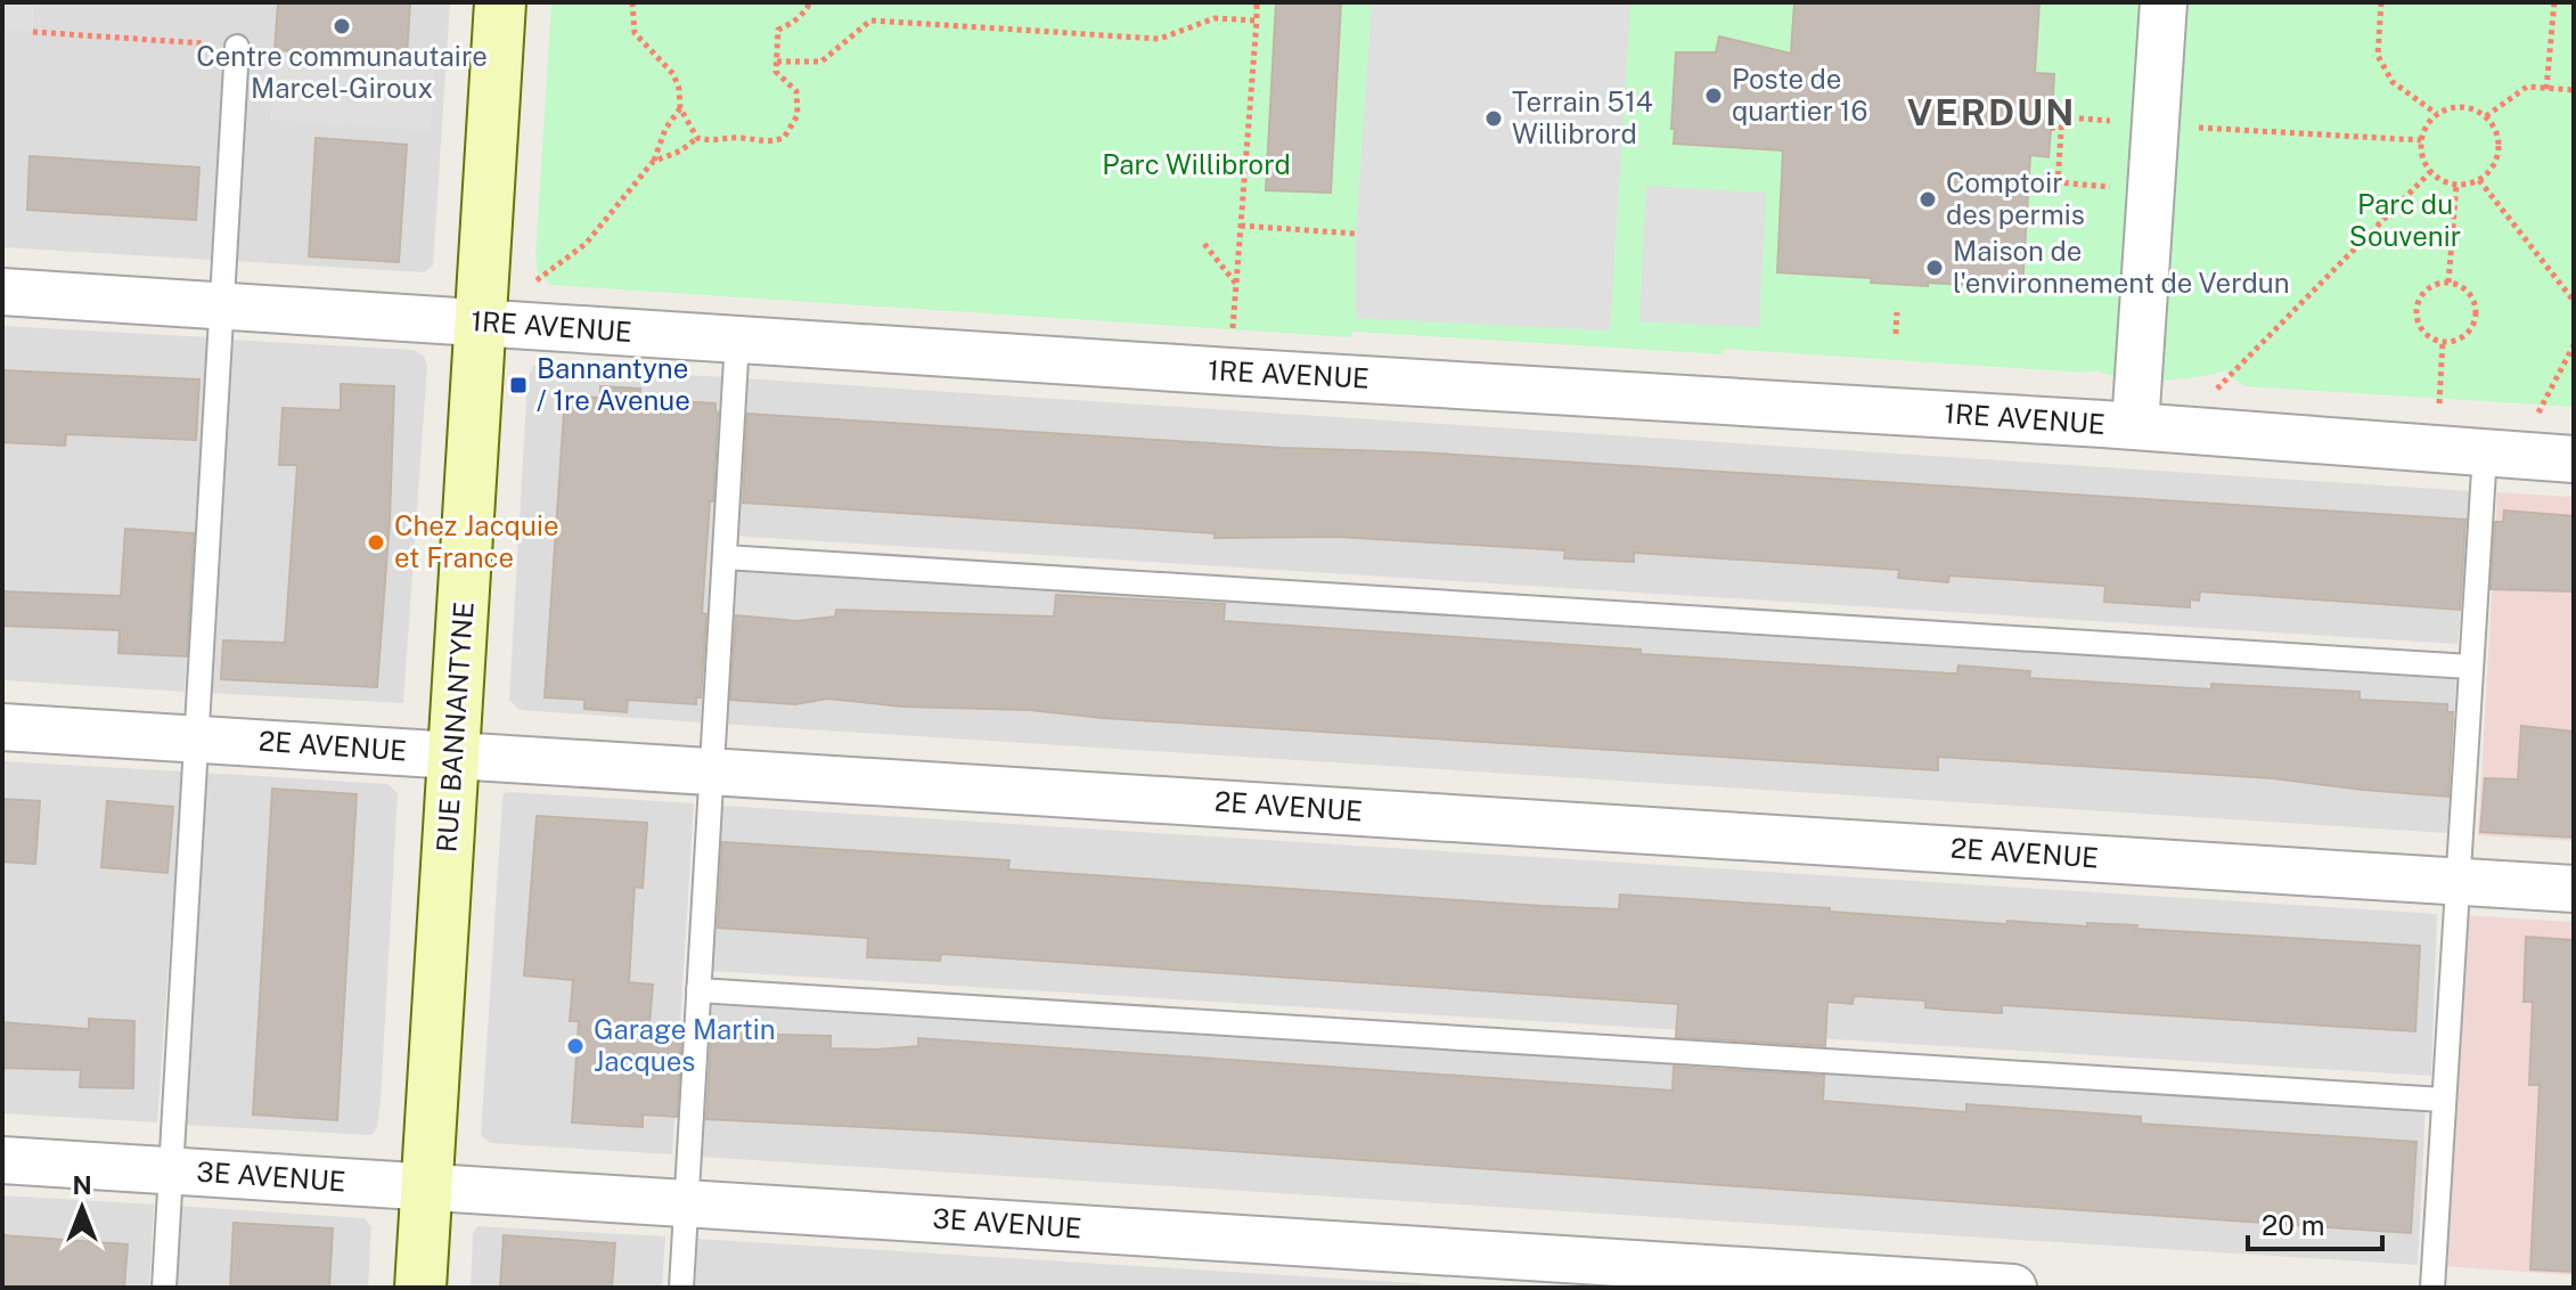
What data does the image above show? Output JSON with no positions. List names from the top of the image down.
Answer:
{
  "streets": {
    "street": [
      "1RE AVENUE",
      "RUE BANNANTYNE",
      "2E AVENUE",
      "3E AVENUE"
    ]
  },
  "crossings": [
    ["1RE AVENUE", "RUE BANNANTYNE"],
    ["RUE BANNANTYNE", "2E AVENUE"],
    ["RUE BANNANTYNE", "3E AVENUE"]
  ],
  "districts": ["VERDUN"],
  "parks": ["Parc Willibrord", "Parc du Souvenir"],
  "places": {
    "other": [
      "Centre communautaire Marcel-Giroux",
      "Poste de quartier 16",
      "Terrain 514 Willibrord",
      "Comptoir des permis",
      "Maison de l'environnement de Verdun",
      "Chez Jacquie et France",
      "Garage Martin Jacques"
    ],
    "transit": ["Bannantyne / 1re Avenue"]
  },
  "scale_bar": "20 m",
  "north": "top"
}
